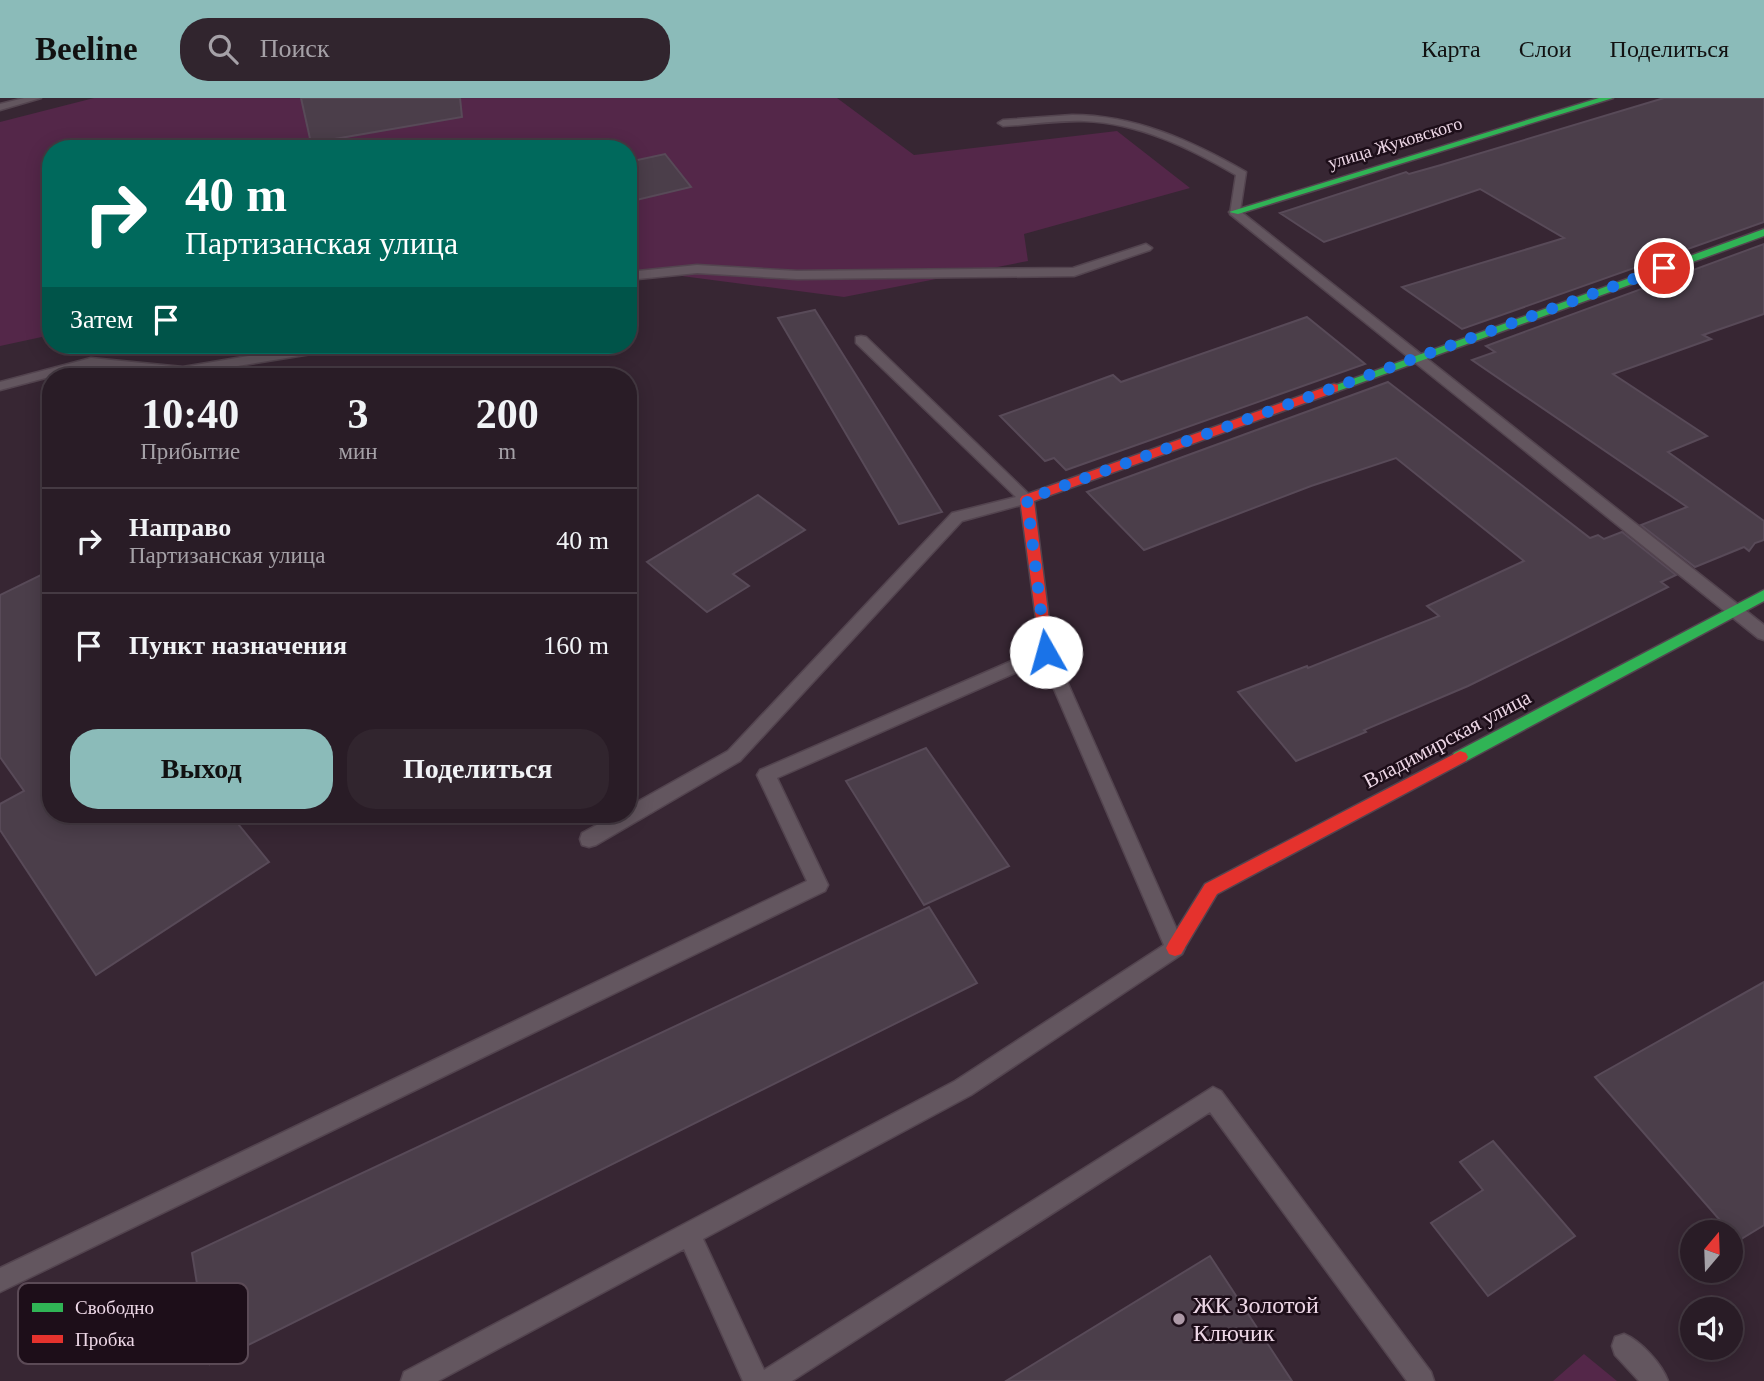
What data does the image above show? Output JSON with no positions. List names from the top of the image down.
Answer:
{
  "streets": {
    "street": ["улица Жуковского", "Владимирская улица"]
  },
  "places": ["ЖК Золотой Ключик"],
  "legend": ["Свободно", "Пробка"],
  "north": "top",
  "page": {
    "header": "Beeline",
    "search": "Поиск",
    "nav": ["Карта", "Слои", "Поделиться"],
    "turn": ["40 m", "Партизанская улица"],
    "then": "Затем",
    "eta": [
      "10:40",
      "Прибытие",
      "3",
      "мин",
      "200",
      "m"
    ],
    "list": [
      {
        "name": "Направо",
        "note": "Партизанская улица",
        "value": "40 m"
      },
      {
        "name": "Пункт назначения",
        "value": "160 m"
      }
    ],
    "buttons": ["Выход", "Поделиться"]
  }
}
